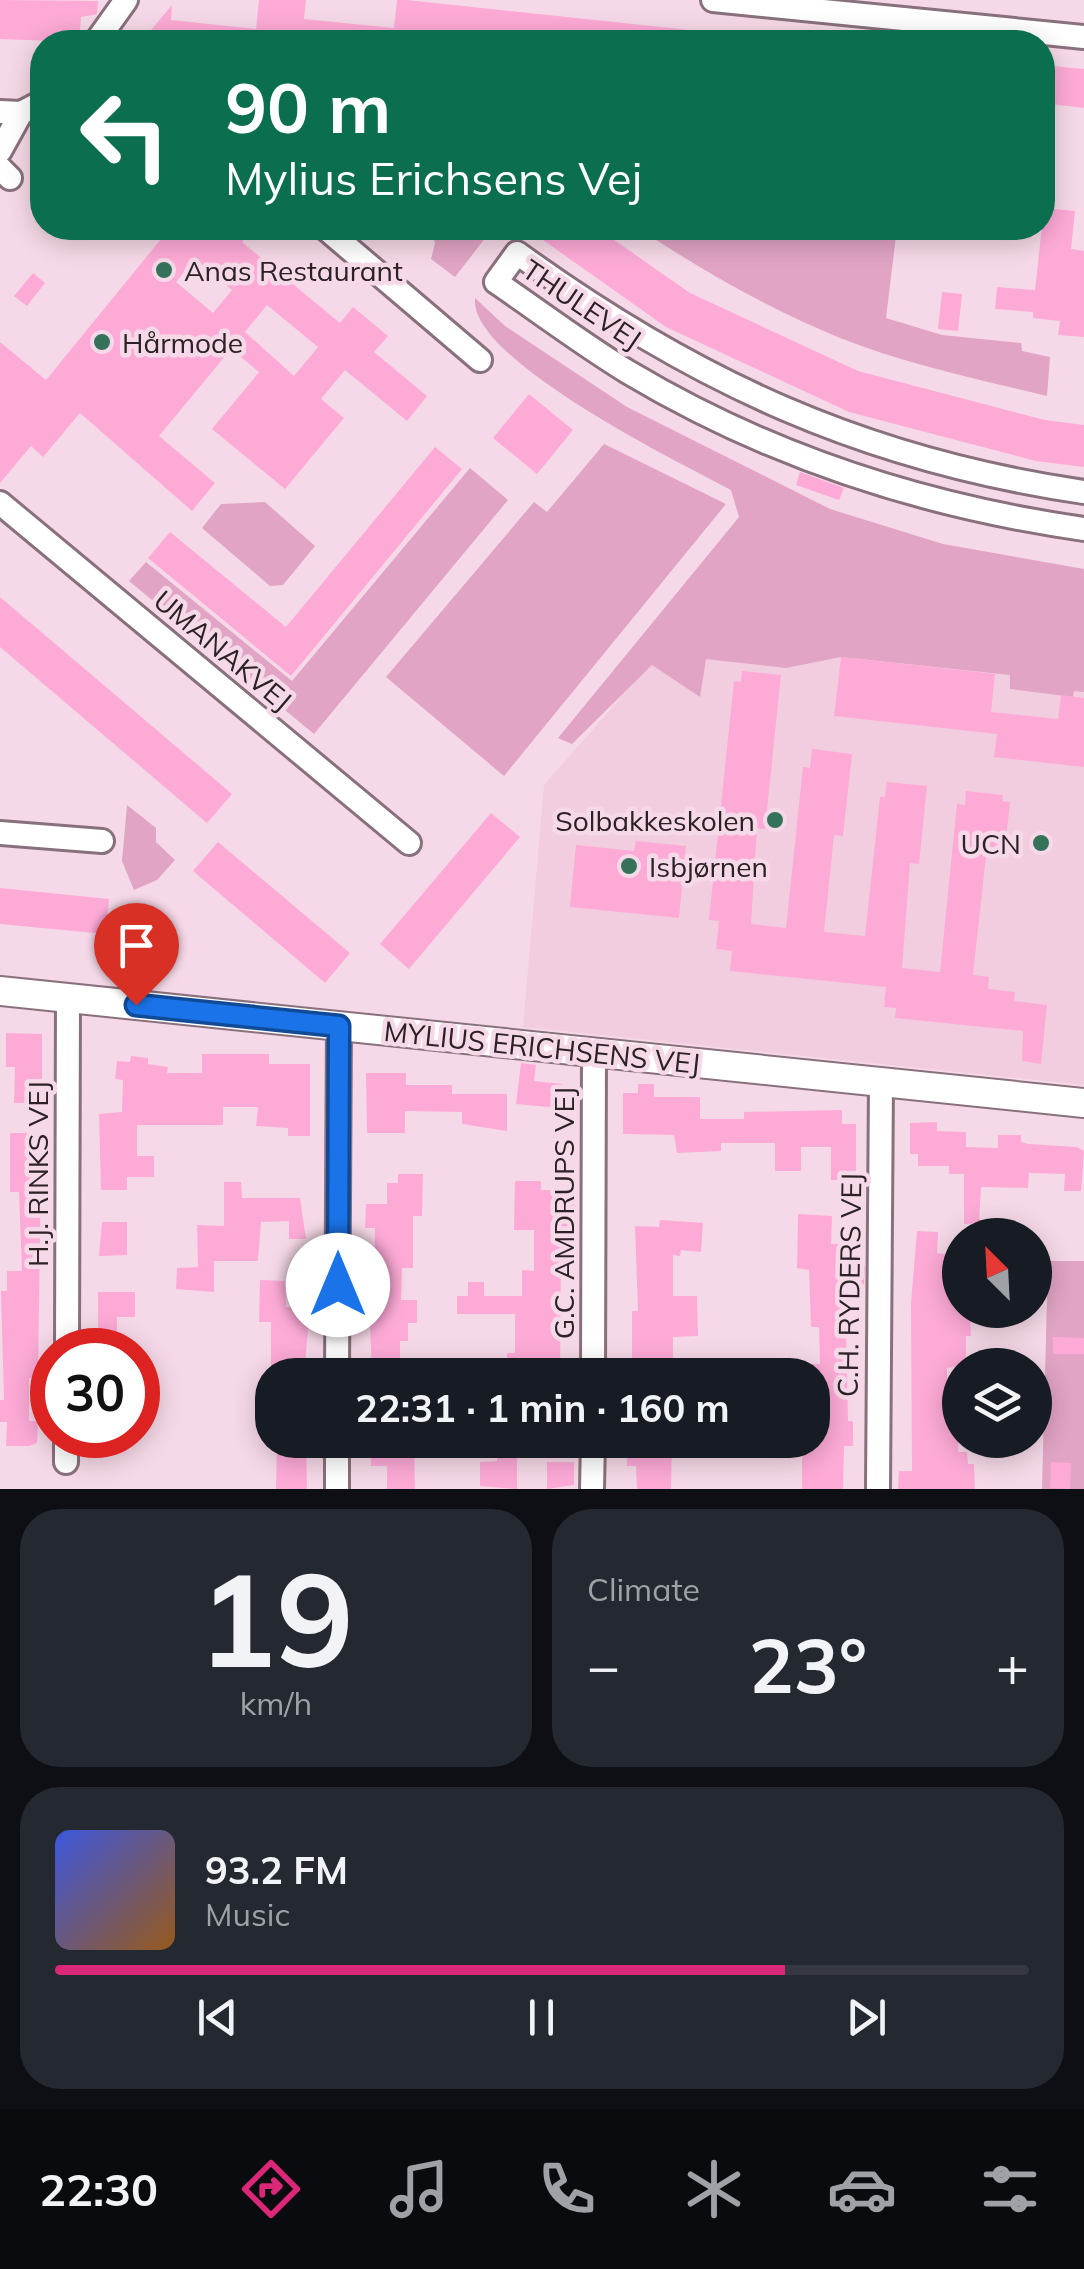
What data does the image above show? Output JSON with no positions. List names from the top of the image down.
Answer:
{
  "streets": {
    "street": [
      "THULEVEJ",
      "UMANAKVEJ",
      "MYLIUS ERICHSENS VEJ",
      "H.J. RINKS VEJ",
      "G.C. AMDRUPS VEJ",
      "C.H. RYDERS VEJ"
    ]
  },
  "crossings": [
    ["MYLIUS ERICHSENS VEJ", "H.J. RINKS VEJ"],
    ["MYLIUS ERICHSENS VEJ", "G.C. AMDRUPS VEJ"],
    ["MYLIUS ERICHSENS VEJ", "C.H. RYDERS VEJ"]
  ],
  "places": [
    "Anas Restaurant",
    "Hårmode",
    "Solbakkeskolen",
    "UCN",
    "Isbjørnen"
  ],
  "north": "top left",
  "page": {
    "turn": ["90 m", "Mylius Erichsens Vej"],
    "limit": "30",
    "trip": "22:31 · 1 min · 160 m",
    "tile": [
      ["19", "km/h"],
      "Climate"
    ],
    "heat": ["−", "23°", "+"],
    "song": ["93.2 FM", "Music"],
    "tabs": "22:30"
  }
}
